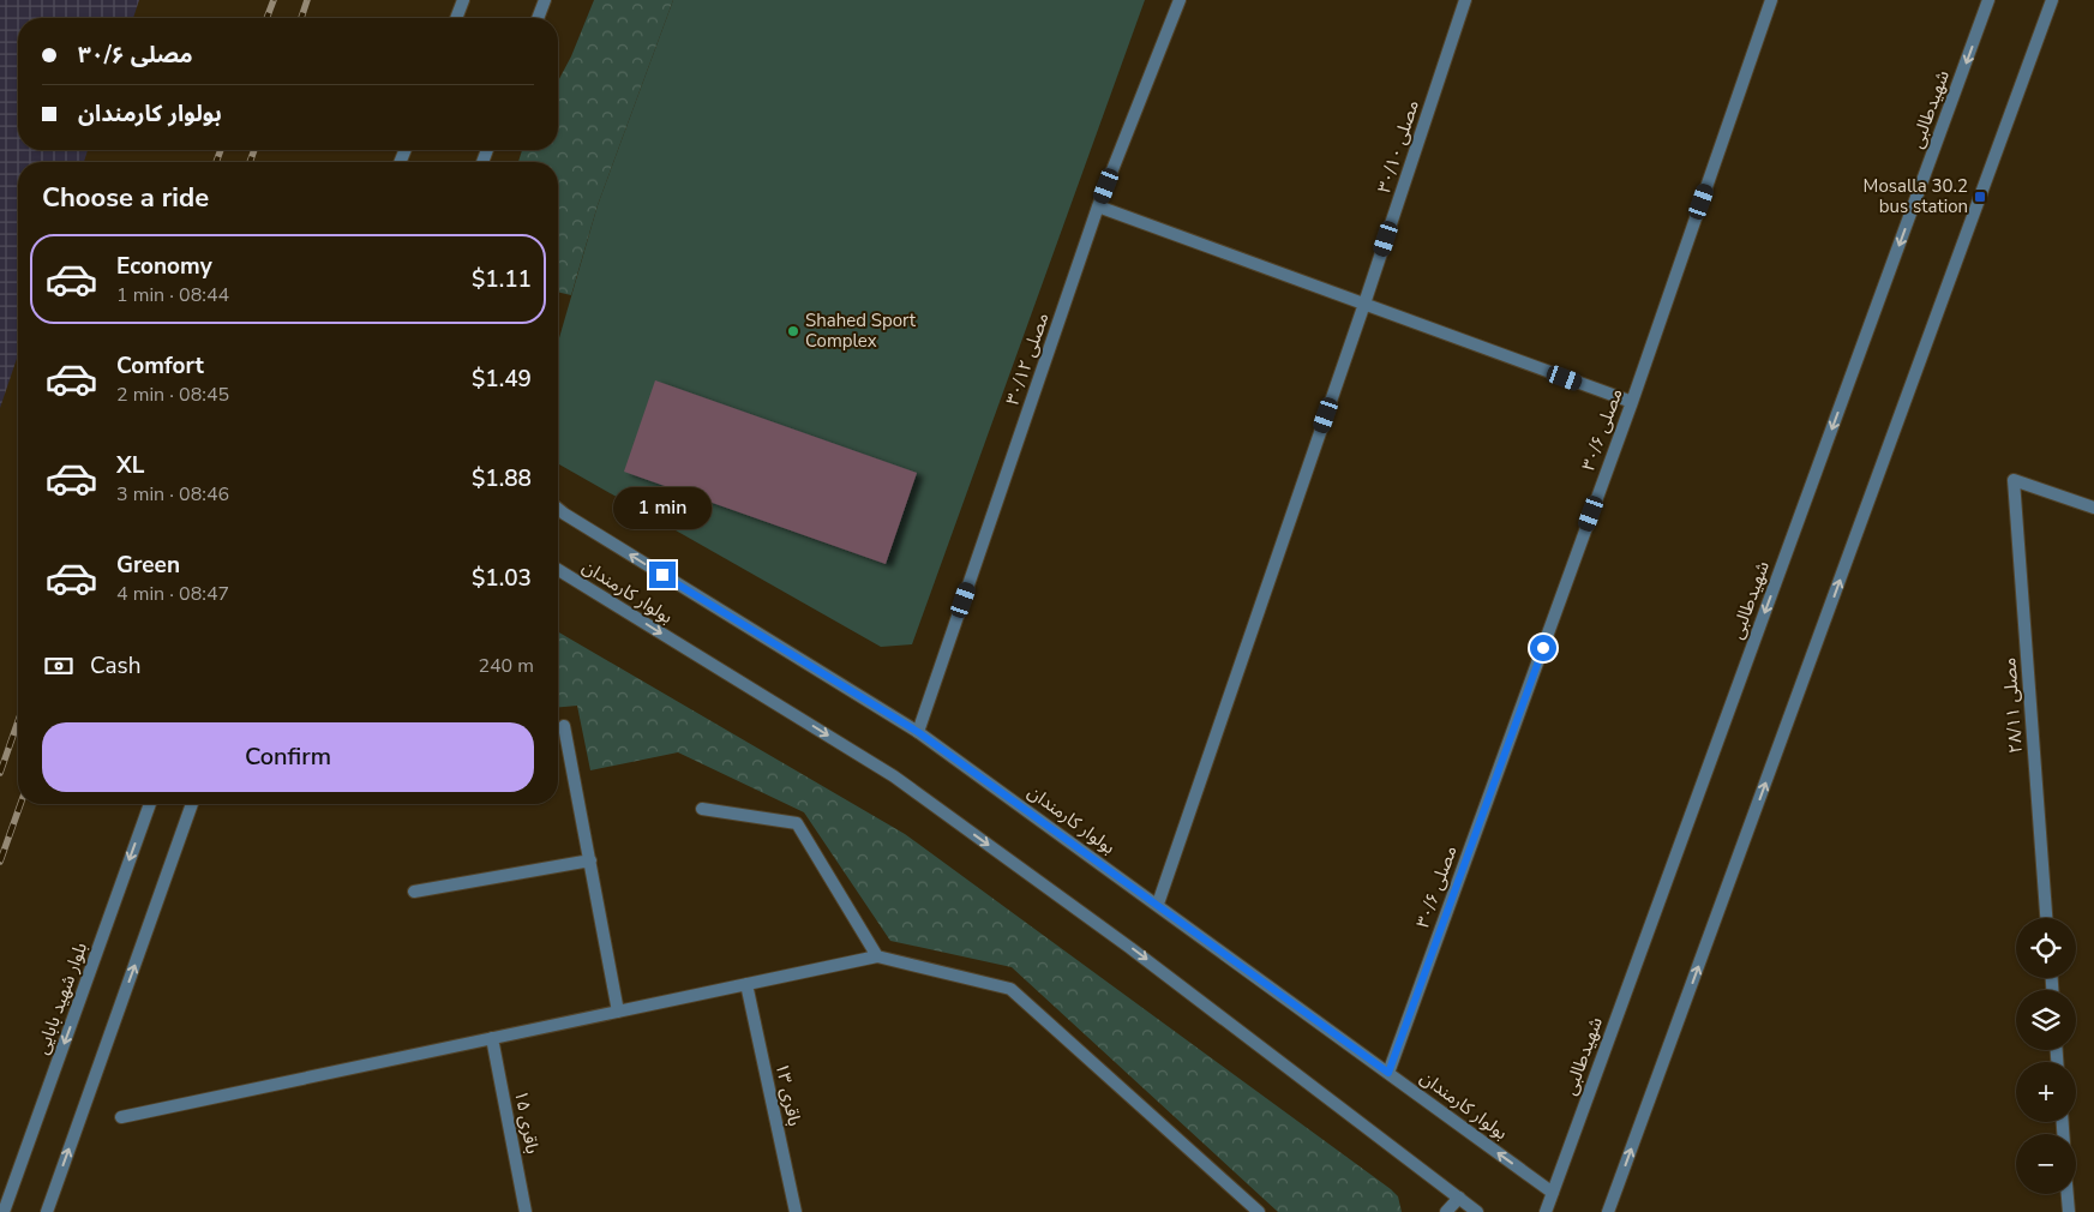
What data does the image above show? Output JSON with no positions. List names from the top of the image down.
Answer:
{
  "streets": {
    "street": [
      "شهیدطالبی",
      "مصلی ۳۰/۱۰",
      "مصلی ۳۰/۱۲",
      "مصلی ۳۰/۶",
      "بولوار کارمندان",
      "مصلی ۲۸/۱۱",
      "بلوار شهید بابایی",
      "باقری ۱۳",
      "باقری ۱۵"
    ]
  },
  "crossings": [
    ["شهیدطالبی", "بولوار کارمندان"],
    ["مصلی ۳۰/۱۰", "بولوار کارمندان"],
    ["مصلی ۳۰/۱۲", "بولوار کارمندان"],
    ["مصلی ۳۰/۶", "بولوار کارمندان"]
  ],
  "places": {
    "transit": ["Mosalla 30.2 bus station"],
    "other": ["Shahed Sport Complex"]
  },
  "page": {
    "banner": ["مصلی ۳۰/۶", "بولوار کارمندان"],
    "heading": "Choose a ride",
    "list": [
      {
        "name": "Economy",
        "note": "1 min · 08:44",
        "value": "$1.11"
      },
      {
        "name": "Comfort",
        "note": "2 min · 08:45",
        "value": "$1.49"
      },
      {
        "name": "XL",
        "note": "3 min · 08:46",
        "value": "$1.88"
      },
      {
        "name": "Green",
        "note": "4 min · 08:47",
        "value": "$1.03"
      }
    ],
    "bubble": "1 min",
    "pay": ["Cash", "240 m"],
    "buttons": "Confirm",
    "map_buttons": ["+", "−"]
  }
}
